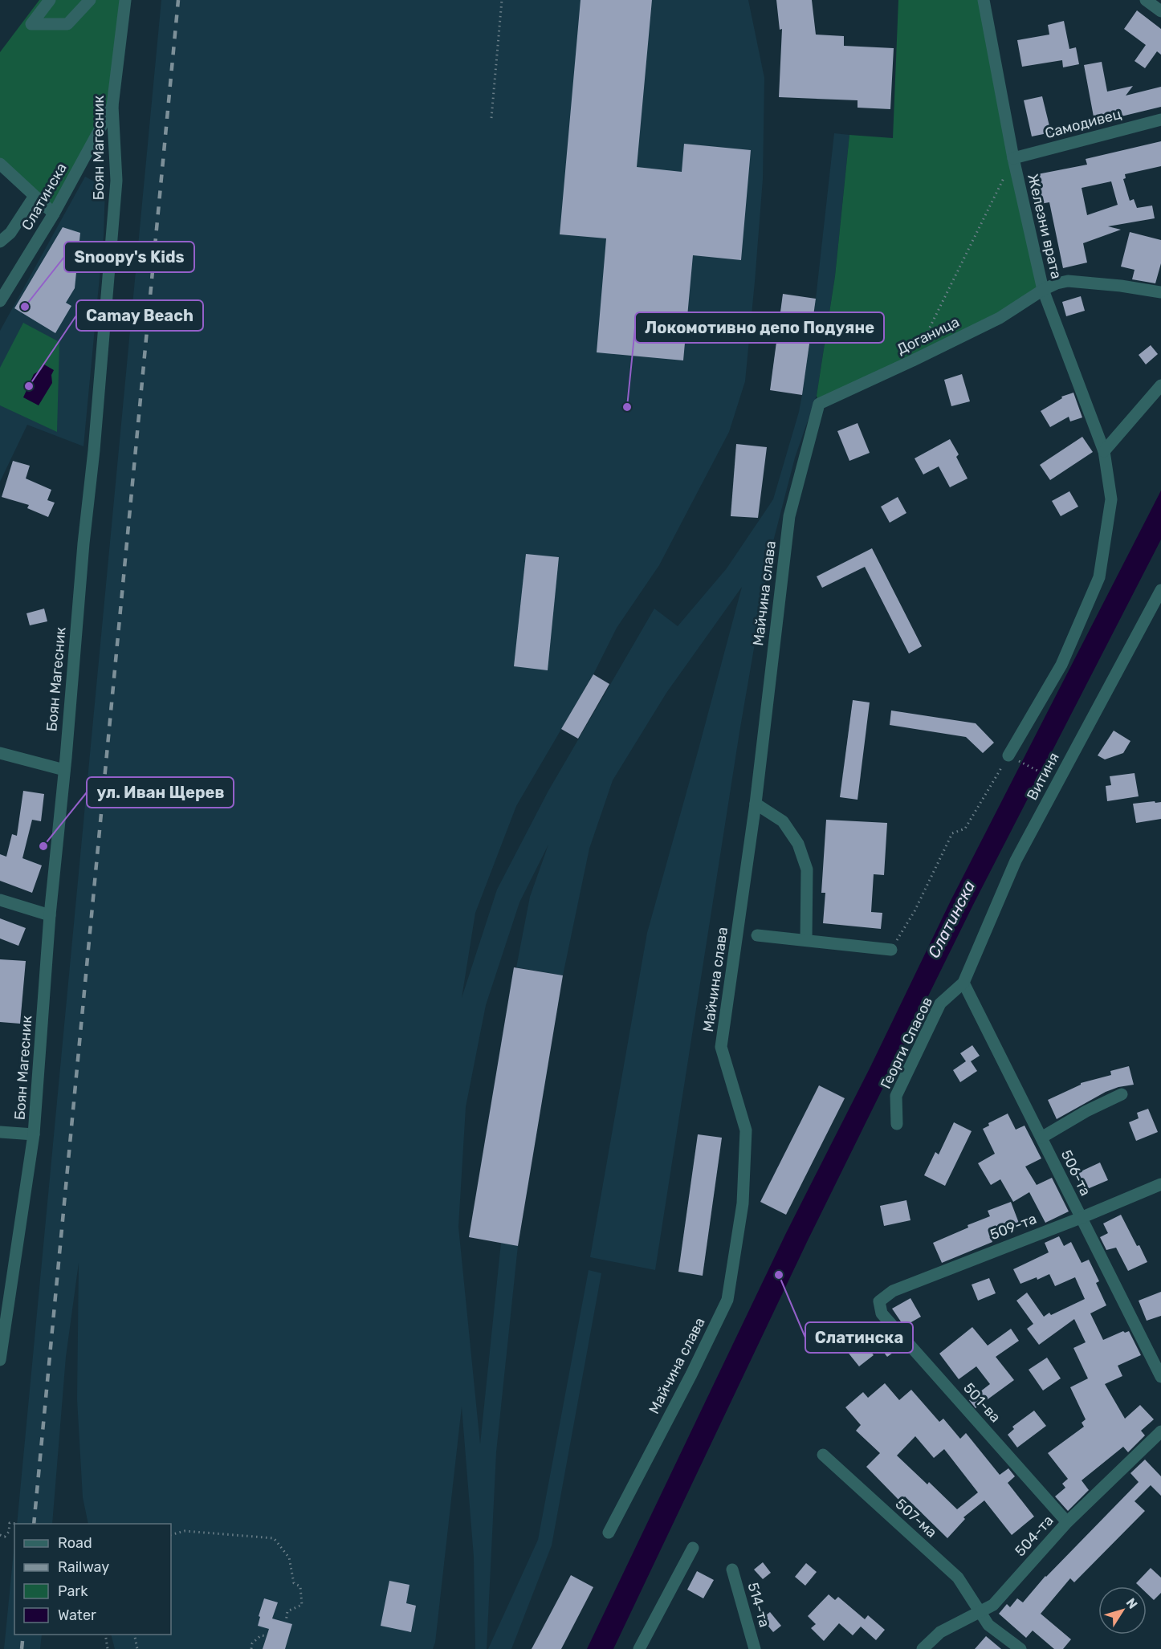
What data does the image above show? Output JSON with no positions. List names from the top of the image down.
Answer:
{
  "streets": {
    "street": [
      "Самодивец",
      "Боян Магесник",
      "Слатинска",
      "Железни врата",
      "Доганица",
      "Майчина слава",
      "Витиня",
      "Георги Спасов",
      "506-та",
      "509-та",
      "501-ва",
      "507-ма",
      "504-та",
      "514-та"
    ]
  },
  "crossings": [
    ["Самодивец", "Железни врата"],
    ["Боян Магесник", "Слатинска"],
    ["Железни врата", "Доганица"],
    ["Доганица", "Майчина слава"],
    ["Витиня", "Георги Спасов"],
    ["Витиня", "506-та"],
    ["Георги Спасов", "506-та"],
    ["506-та", "509-та"],
    ["509-та", "501-ва"],
    ["501-ва", "504-та"],
    ["507-ма", "504-та"]
  ],
  "water": ["Слатинска"],
  "places": [
    "Snoopy's Kids",
    "Camay Beach",
    "Локомотивно депо Подуяне",
    "ул. Иван Щерев",
    "Слатинска"
  ],
  "legend": [
    "Road",
    "Railway",
    "Park",
    "Water"
  ],
  "north": "top right"
}
